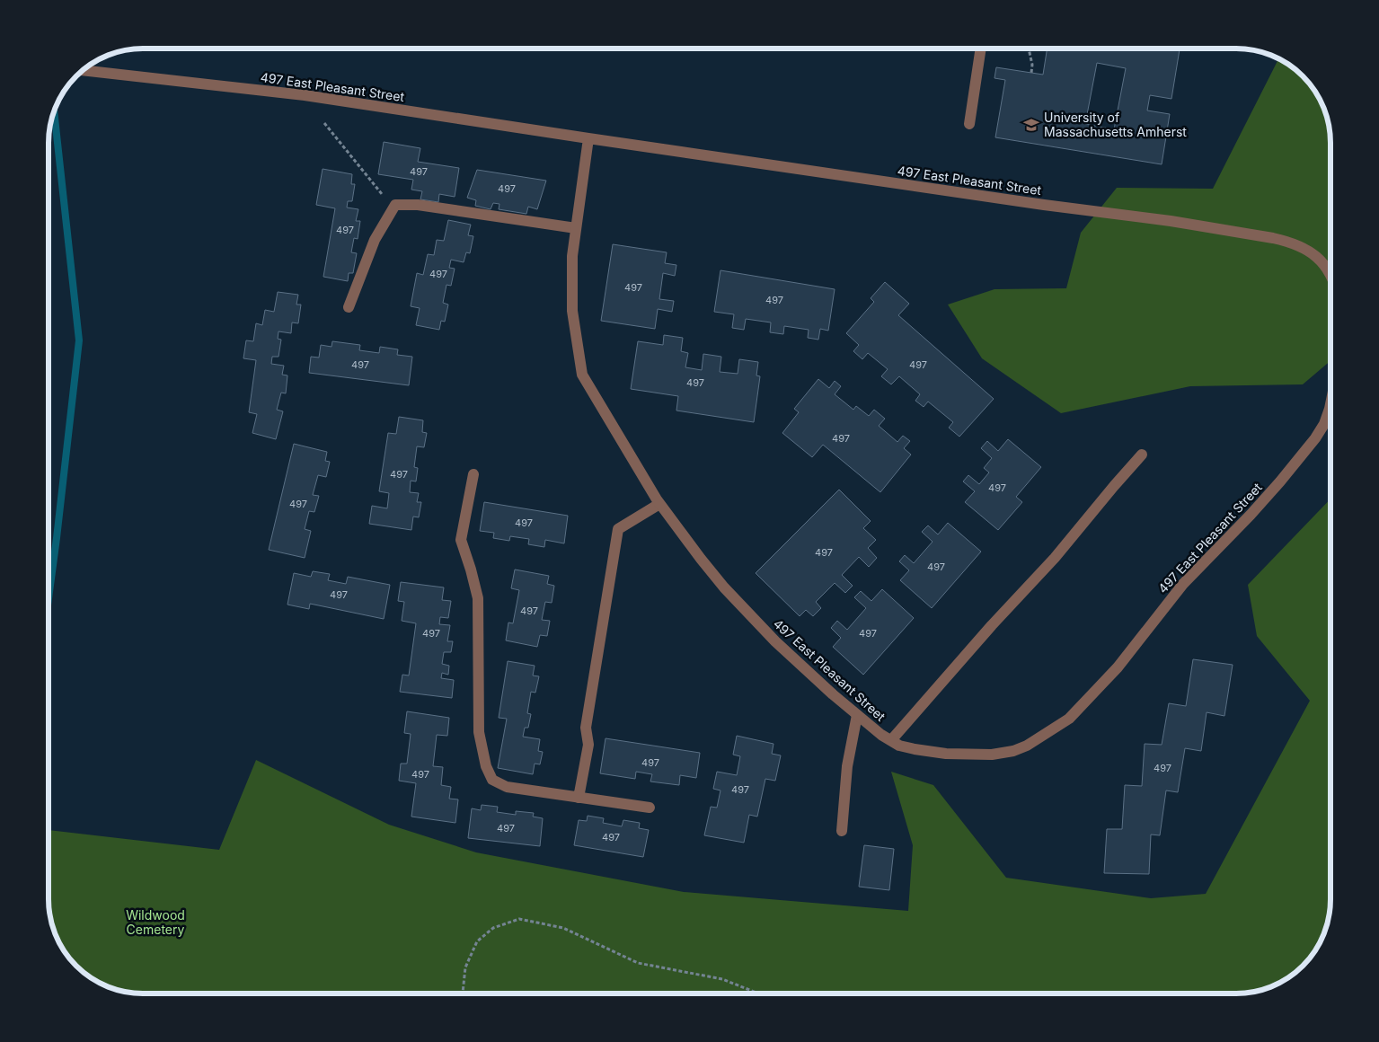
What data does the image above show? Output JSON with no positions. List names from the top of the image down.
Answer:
{
  "streets": {
    "street": ["497 East Pleasant Street"]
  },
  "parks": ["Wildwood Cemetery"],
  "places": {
    "school or university": ["University of Massachusetts Amherst"]
  },
  "house_numbers": [
    "497",
    "497",
    "497",
    "497",
    "497",
    "497",
    "497",
    "497",
    "497",
    "497",
    "497",
    "497",
    "497",
    "497",
    "497",
    "497",
    "497",
    "497",
    "497",
    "497",
    "497",
    "497",
    "497",
    "497",
    "497",
    "497"
  ]
}
